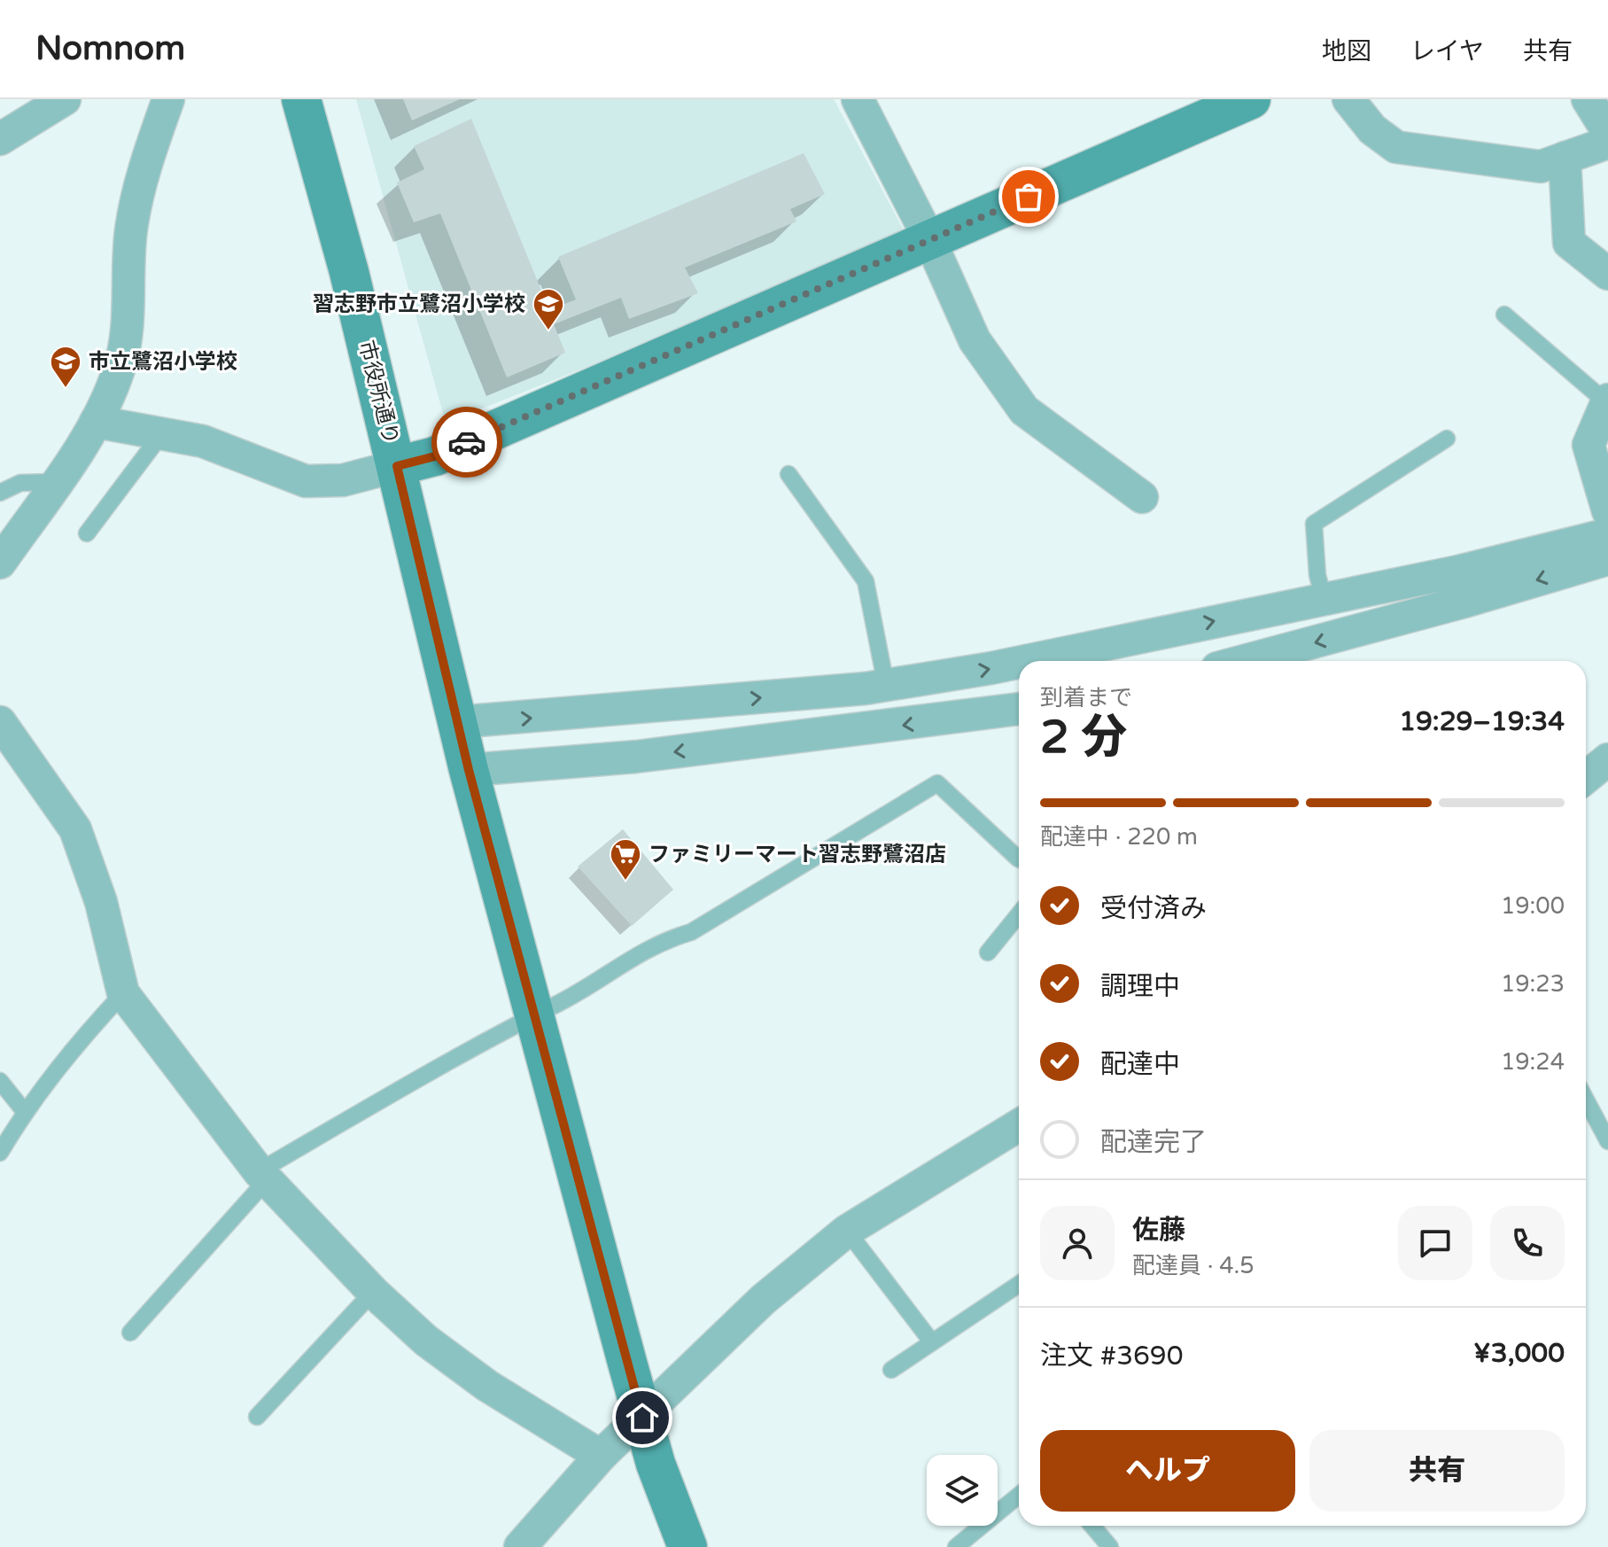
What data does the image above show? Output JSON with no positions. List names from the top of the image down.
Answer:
{
  "streets": {
    "street": ["市役所通り"]
  },
  "places": {
    "school or university": ["習志野市立鷺沼小学校", "市立鷺沼小学校"],
    "supermarket": ["ファミリーマート習志野鷺沼店"]
  },
  "page": {
    "header": "Nomnom",
    "nav": ["地図", "レイヤ", "共有"],
    "heading": ["2 分", "到着まで", "19:29–19:34"],
    "panel": [
      "佐藤",
      "配達員 · 4.5",
      "注文 #3690",
      "¥3,000"
    ],
    "bar": "配達中 · 220 m",
    "list": [
      ["受付済み", "19:00"],
      ["調理中", "19:23"],
      ["配達中", "19:24"],
      "配達完了"
    ],
    "buttons": ["ヘルプ", "共有"]
  }
}
